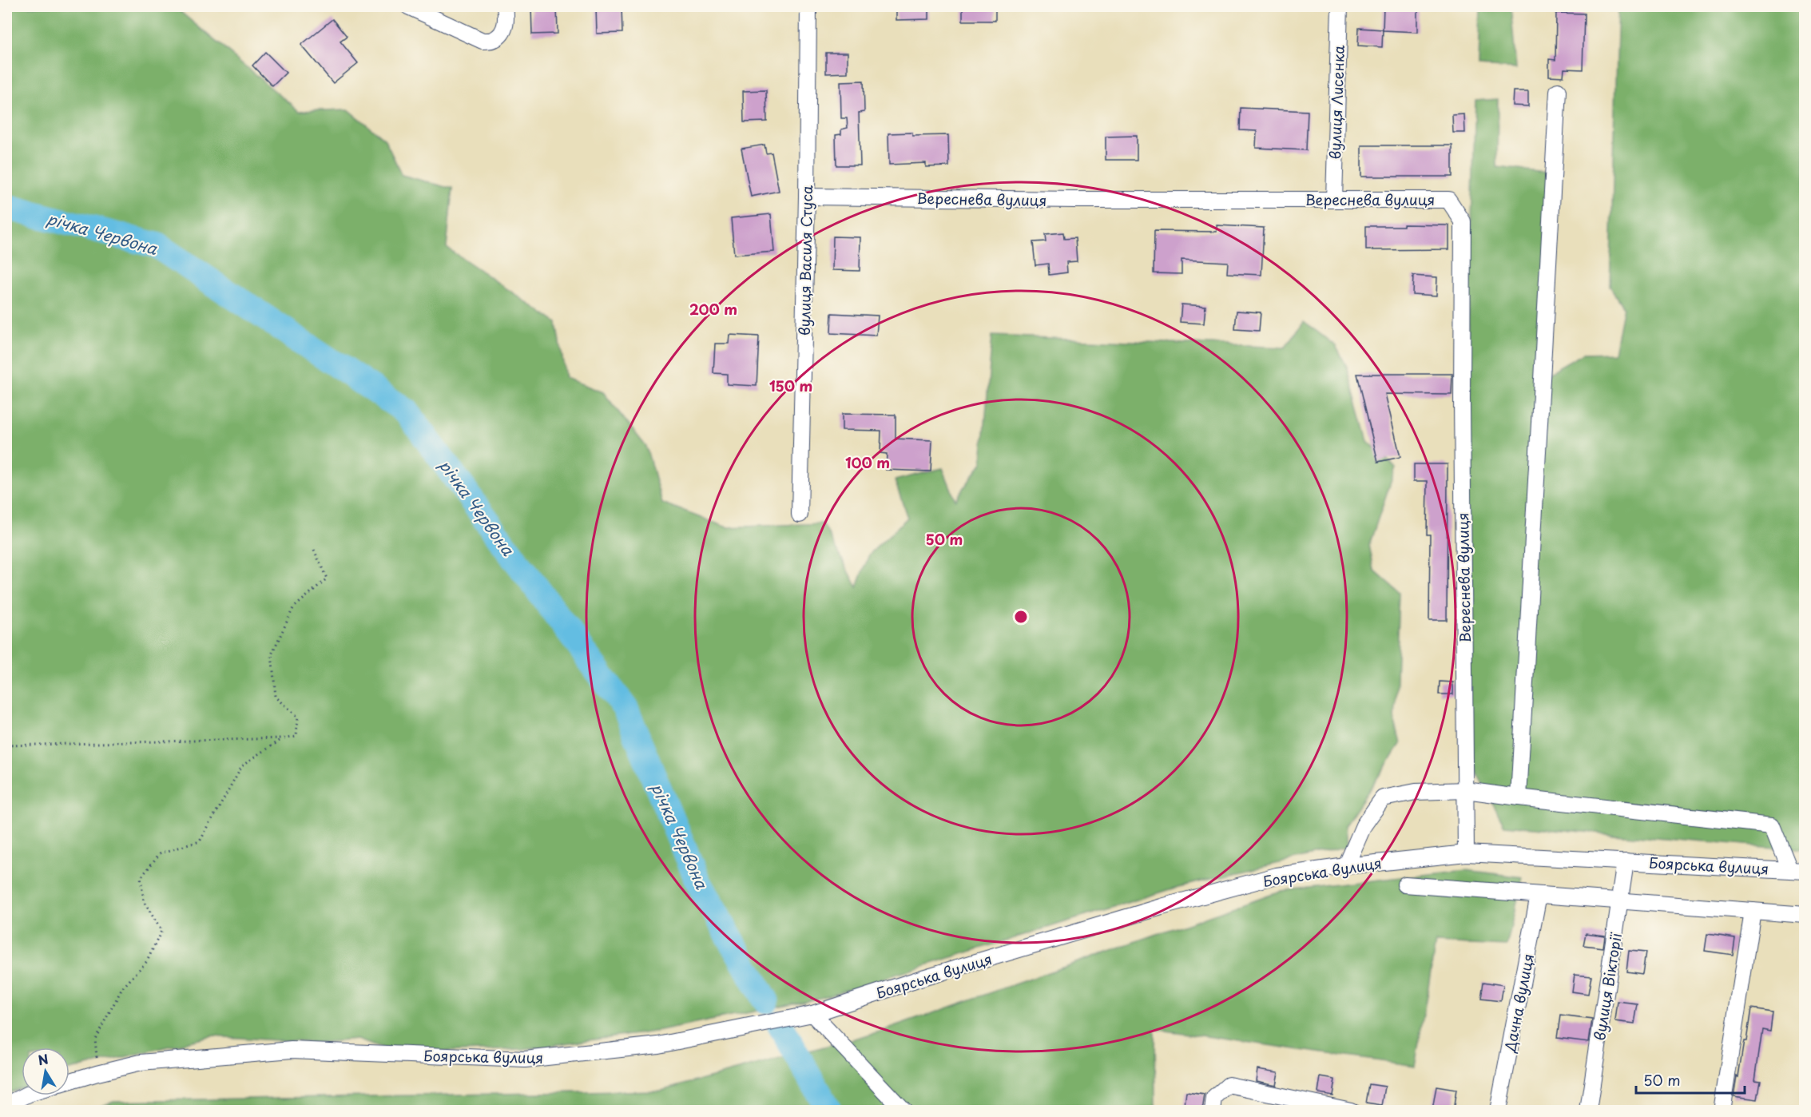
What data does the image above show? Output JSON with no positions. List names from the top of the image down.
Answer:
{
  "streets": {
    "street": [
      "вулиця Лисенка",
      "Вереснева вулиця",
      "вулиця Василя Стуса",
      "Боярська вулиця",
      "вулиця Вікторії",
      "Дачна вулиця"
    ]
  },
  "crossings": [
    ["вулиця Лисенка", "Вереснева вулиця"],
    ["Вереснева вулиця", "вулиця Василя Стуса"],
    ["Вереснева вулиця", "Боярська вулиця"],
    ["Боярська вулиця", "вулиця Вікторії"]
  ],
  "water": ["річка Червона"],
  "scale_bar": "50 m",
  "north": "top",
  "rings": [
    "200 m",
    "150 m",
    "100 m",
    "50 m"
  ]
}
